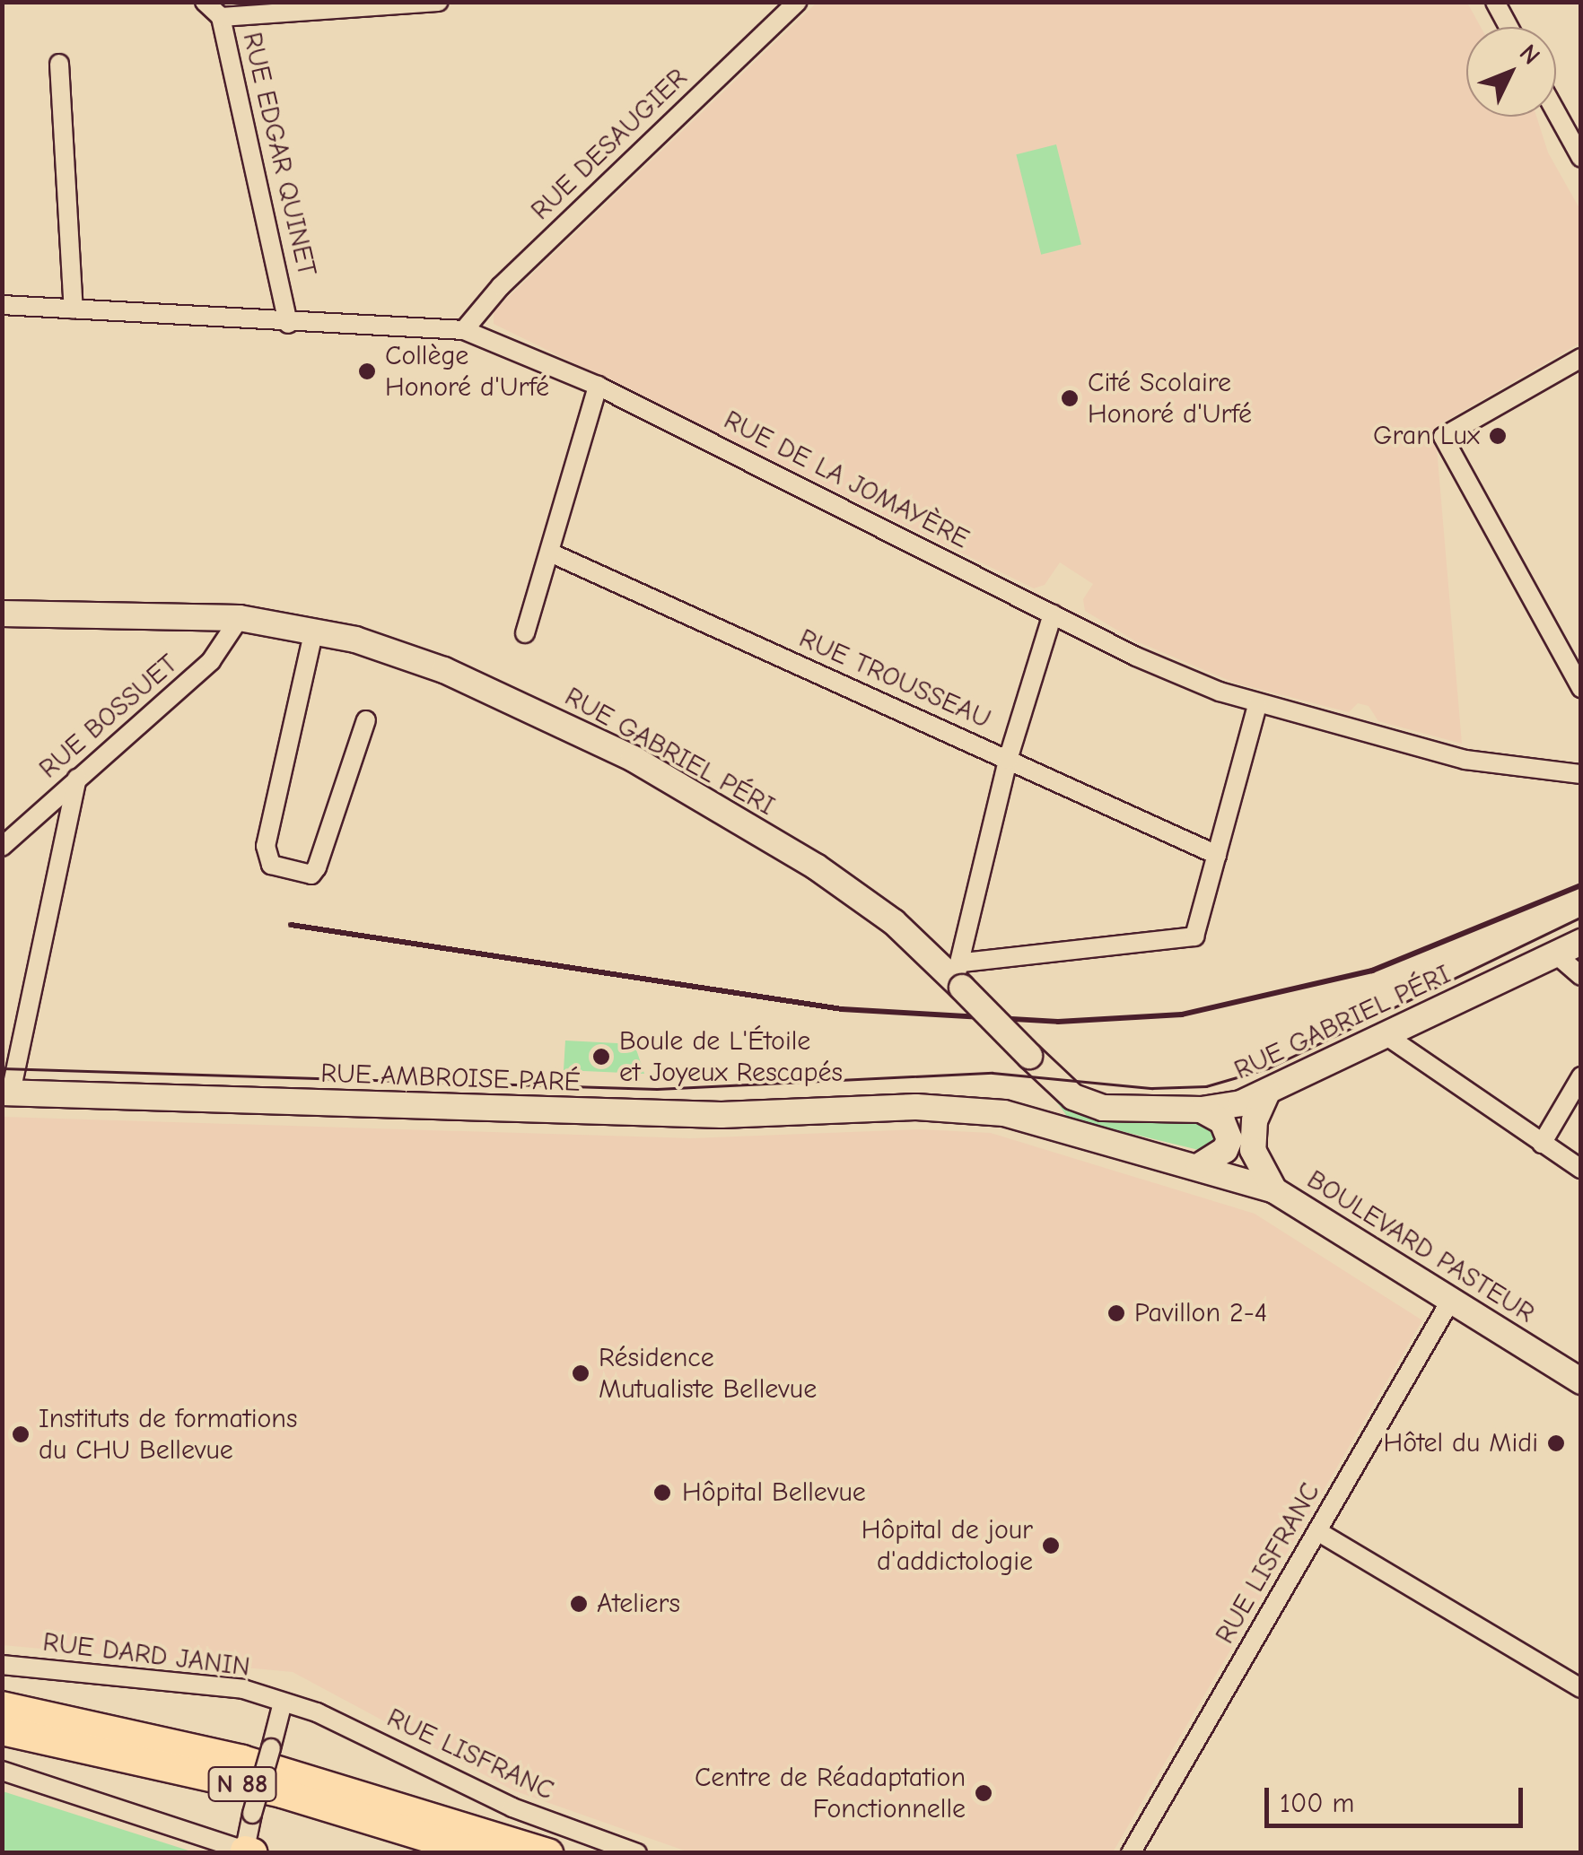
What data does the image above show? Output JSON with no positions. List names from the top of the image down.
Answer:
{
  "streets": {
    "highway": ["N 88"],
    "main road": ["RUE GABRIEL PÉRI", "RUE AMBROISE PARÉ", "BOULEVARD PASTEUR"],
    "street": [
      "RUE DESAUGIER",
      "RUE EDGAR QUINET",
      "RUE DE LA JOMAYÈRE",
      "RUE TROUSSEAU",
      "RUE BOSSUET",
      "RUE LISFRANC",
      "RUE DARD JANIN"
    ]
  },
  "crossings": [
    ["RUE DESAUGIER", "RUE DE LA JOMAYÈRE"],
    ["RUE EDGAR QUINET", "RUE DE LA JOMAYÈRE"],
    ["RUE BOSSUET", "RUE GABRIEL PÉRI"],
    ["RUE GABRIEL PÉRI", "BOULEVARD PASTEUR"],
    ["RUE AMBROISE PARÉ", "BOULEVARD PASTEUR"],
    ["BOULEVARD PASTEUR", "RUE LISFRANC"],
    ["RUE LISFRANC", "RUE DARD JANIN"]
  ],
  "places": [
    "Collège Honoré d'Urfé",
    "Cité Scolaire Honoré d'Urfé",
    "Gran Lux",
    "Boule de L'Étoile et Joyeux Rescapés",
    "Pavillon 2-4",
    "Résidence Mutualiste Bellevue",
    "Instituts de formations du CHU Bellevue",
    "Hôtel du Midi",
    "Hôpital Bellevue",
    "Hôpital de jour d'addictologie",
    "Ateliers",
    "Centre de Réadaptation Fonctionnelle"
  ],
  "scale_bar": "100 m",
  "north": "top right"
}
